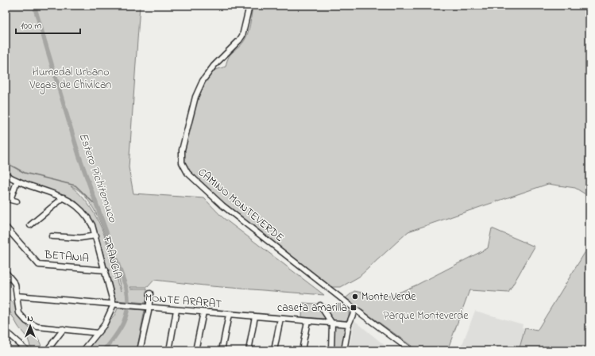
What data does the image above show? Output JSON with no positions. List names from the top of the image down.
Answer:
{
  "streets": {
    "street": [
      "CAMINO MONTEVERDE",
      "BETANIA",
      "FRANCIA",
      "MONTE ARARAT"
    ]
  },
  "crossings": [
    ["BETANIA", "FRANCIA"],
    ["FRANCIA", "MONTE ARARAT"]
  ],
  "water": ["Estero Pichitemuco"],
  "parks": ["Humedal Urbano Vegas de Chivilcan", "Parque Monteverde"],
  "places": {
    "other": ["Monte Verde"],
    "transit": ["caseta amarilla"]
  },
  "scale_bar": "100 m",
  "north": "top"
}
